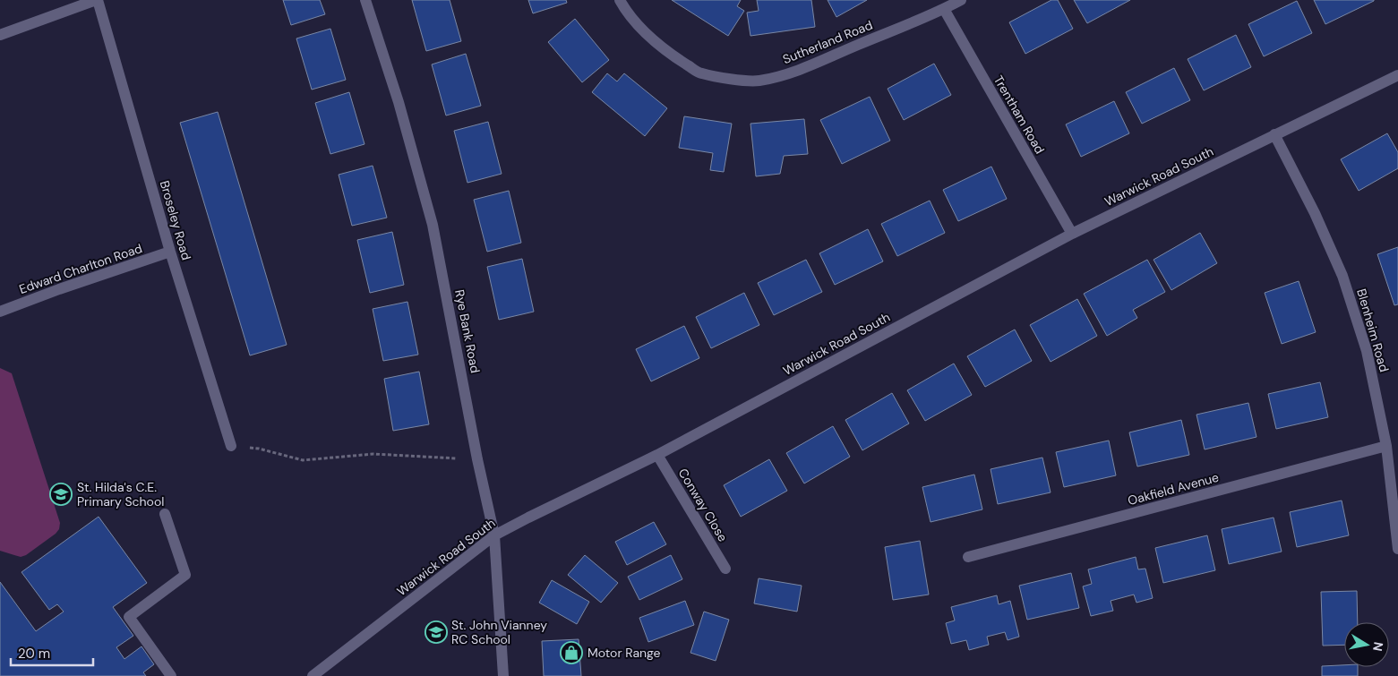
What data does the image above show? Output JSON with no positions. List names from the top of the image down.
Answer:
{
  "streets": {
    "street": [
      "Sutherland Road",
      "Trentham Road",
      "Warwick Road South",
      "Broseley Road",
      "Edward Charlton Road",
      "Blenheim Road",
      "Rye Bank Road",
      "Oakfield Avenue",
      "Conway Close"
    ]
  },
  "crossings": [
    ["Sutherland Road", "Trentham Road"],
    ["Trentham Road", "Warwick Road South"],
    ["Warwick Road South", "Blenheim Road"],
    ["Warwick Road South", "Rye Bank Road"],
    ["Warwick Road South", "Conway Close"],
    ["Broseley Road", "Edward Charlton Road"],
    ["Blenheim Road", "Oakfield Avenue"]
  ],
  "places": {
    "school or university": ["St. Hilda's C.E. Primary School", "St. John Vianney RC School"],
    "shop": ["Motor Range"]
  },
  "scale_bar": "20 m",
  "north": "right"
}
